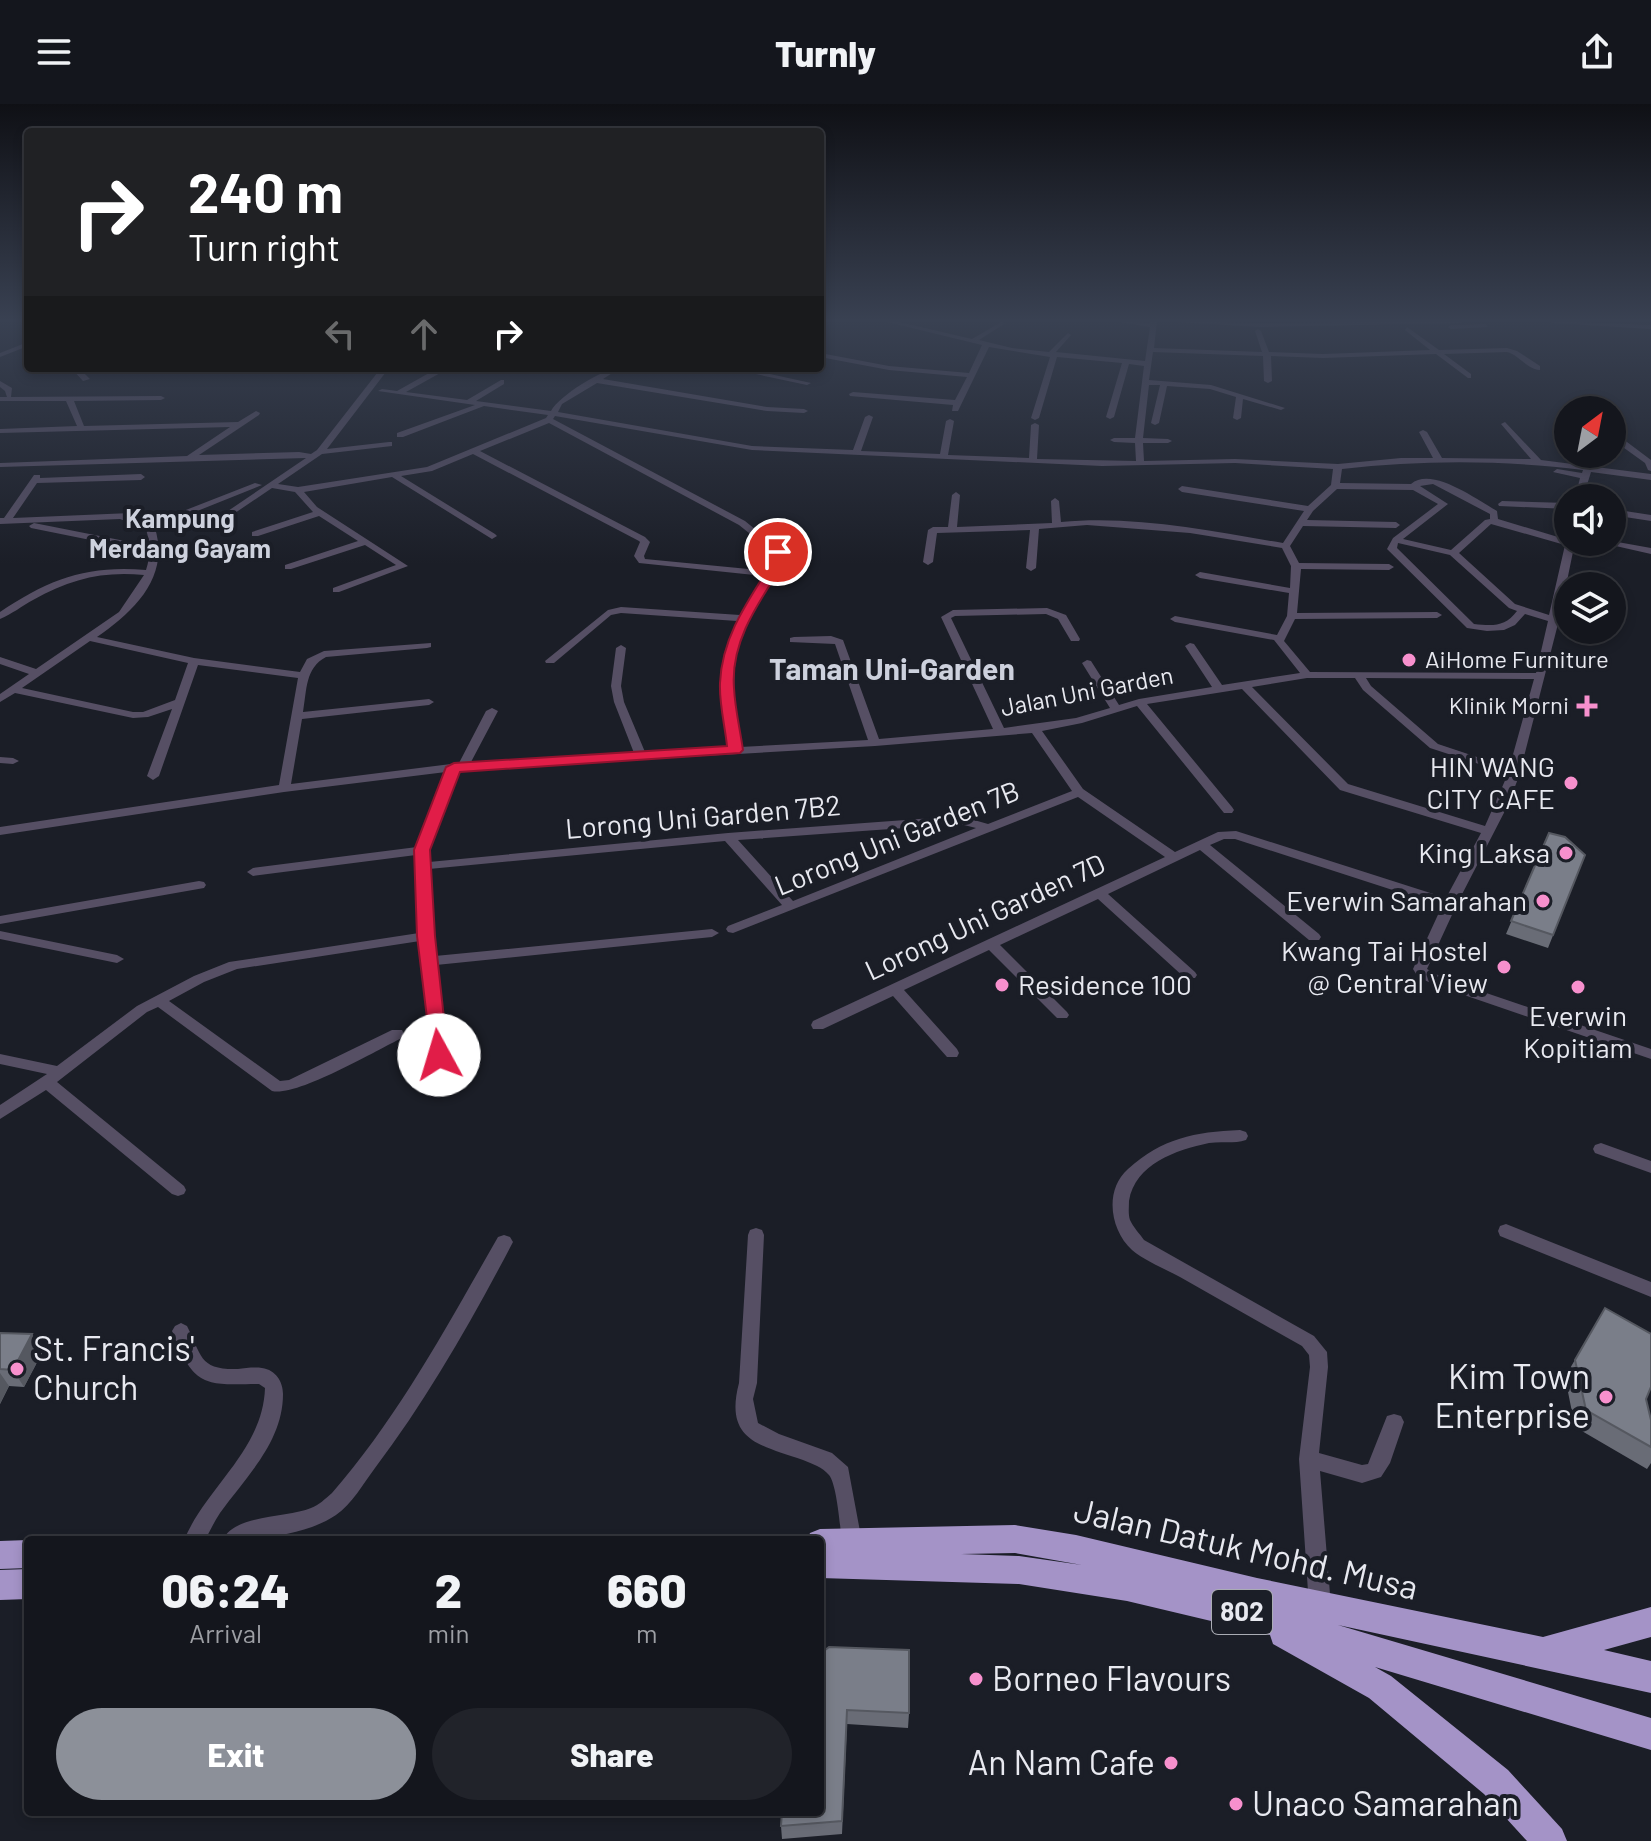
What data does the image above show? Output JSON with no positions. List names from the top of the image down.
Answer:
{
  "streets": {
    "highway": ["Jalan Datuk Mohd. Musa", "802"],
    "street": [
      "Jalan Uni Garden",
      "Lorong Uni Garden 7B2",
      "Lorong Uni Garden 7B",
      "Lorong Uni Garden 7D"
    ]
  },
  "crossings": [
    ["Lorong Uni Garden 7B2", "Lorong Uni Garden 7B"]
  ],
  "districts": ["Kampung Merdang Gayam", "Taman Uni-Garden"],
  "places": {
    "other": [
      "AiHome Furniture",
      "HIN WANG CITY CAFE",
      "King Laksa",
      "Everwin Samarahan",
      "Kwang Tai Hostel @ Central View",
      "Residence 100",
      "Everwin Kopitiam",
      "St. Francis' Church",
      "Kim Town Enterprise",
      "Borneo Flavours",
      "An Nam Cafe",
      "Unaco Samarahan"
    ],
    "health": ["Klinik Morni"]
  },
  "north": "top right",
  "page": {
    "header": "Turnly",
    "turn": ["240 m", "Turn right"],
    "eta": [
      "06:24",
      "Arrival",
      "2",
      "min",
      "660",
      "m"
    ],
    "buttons": ["Exit", "Share"]
  }
}
